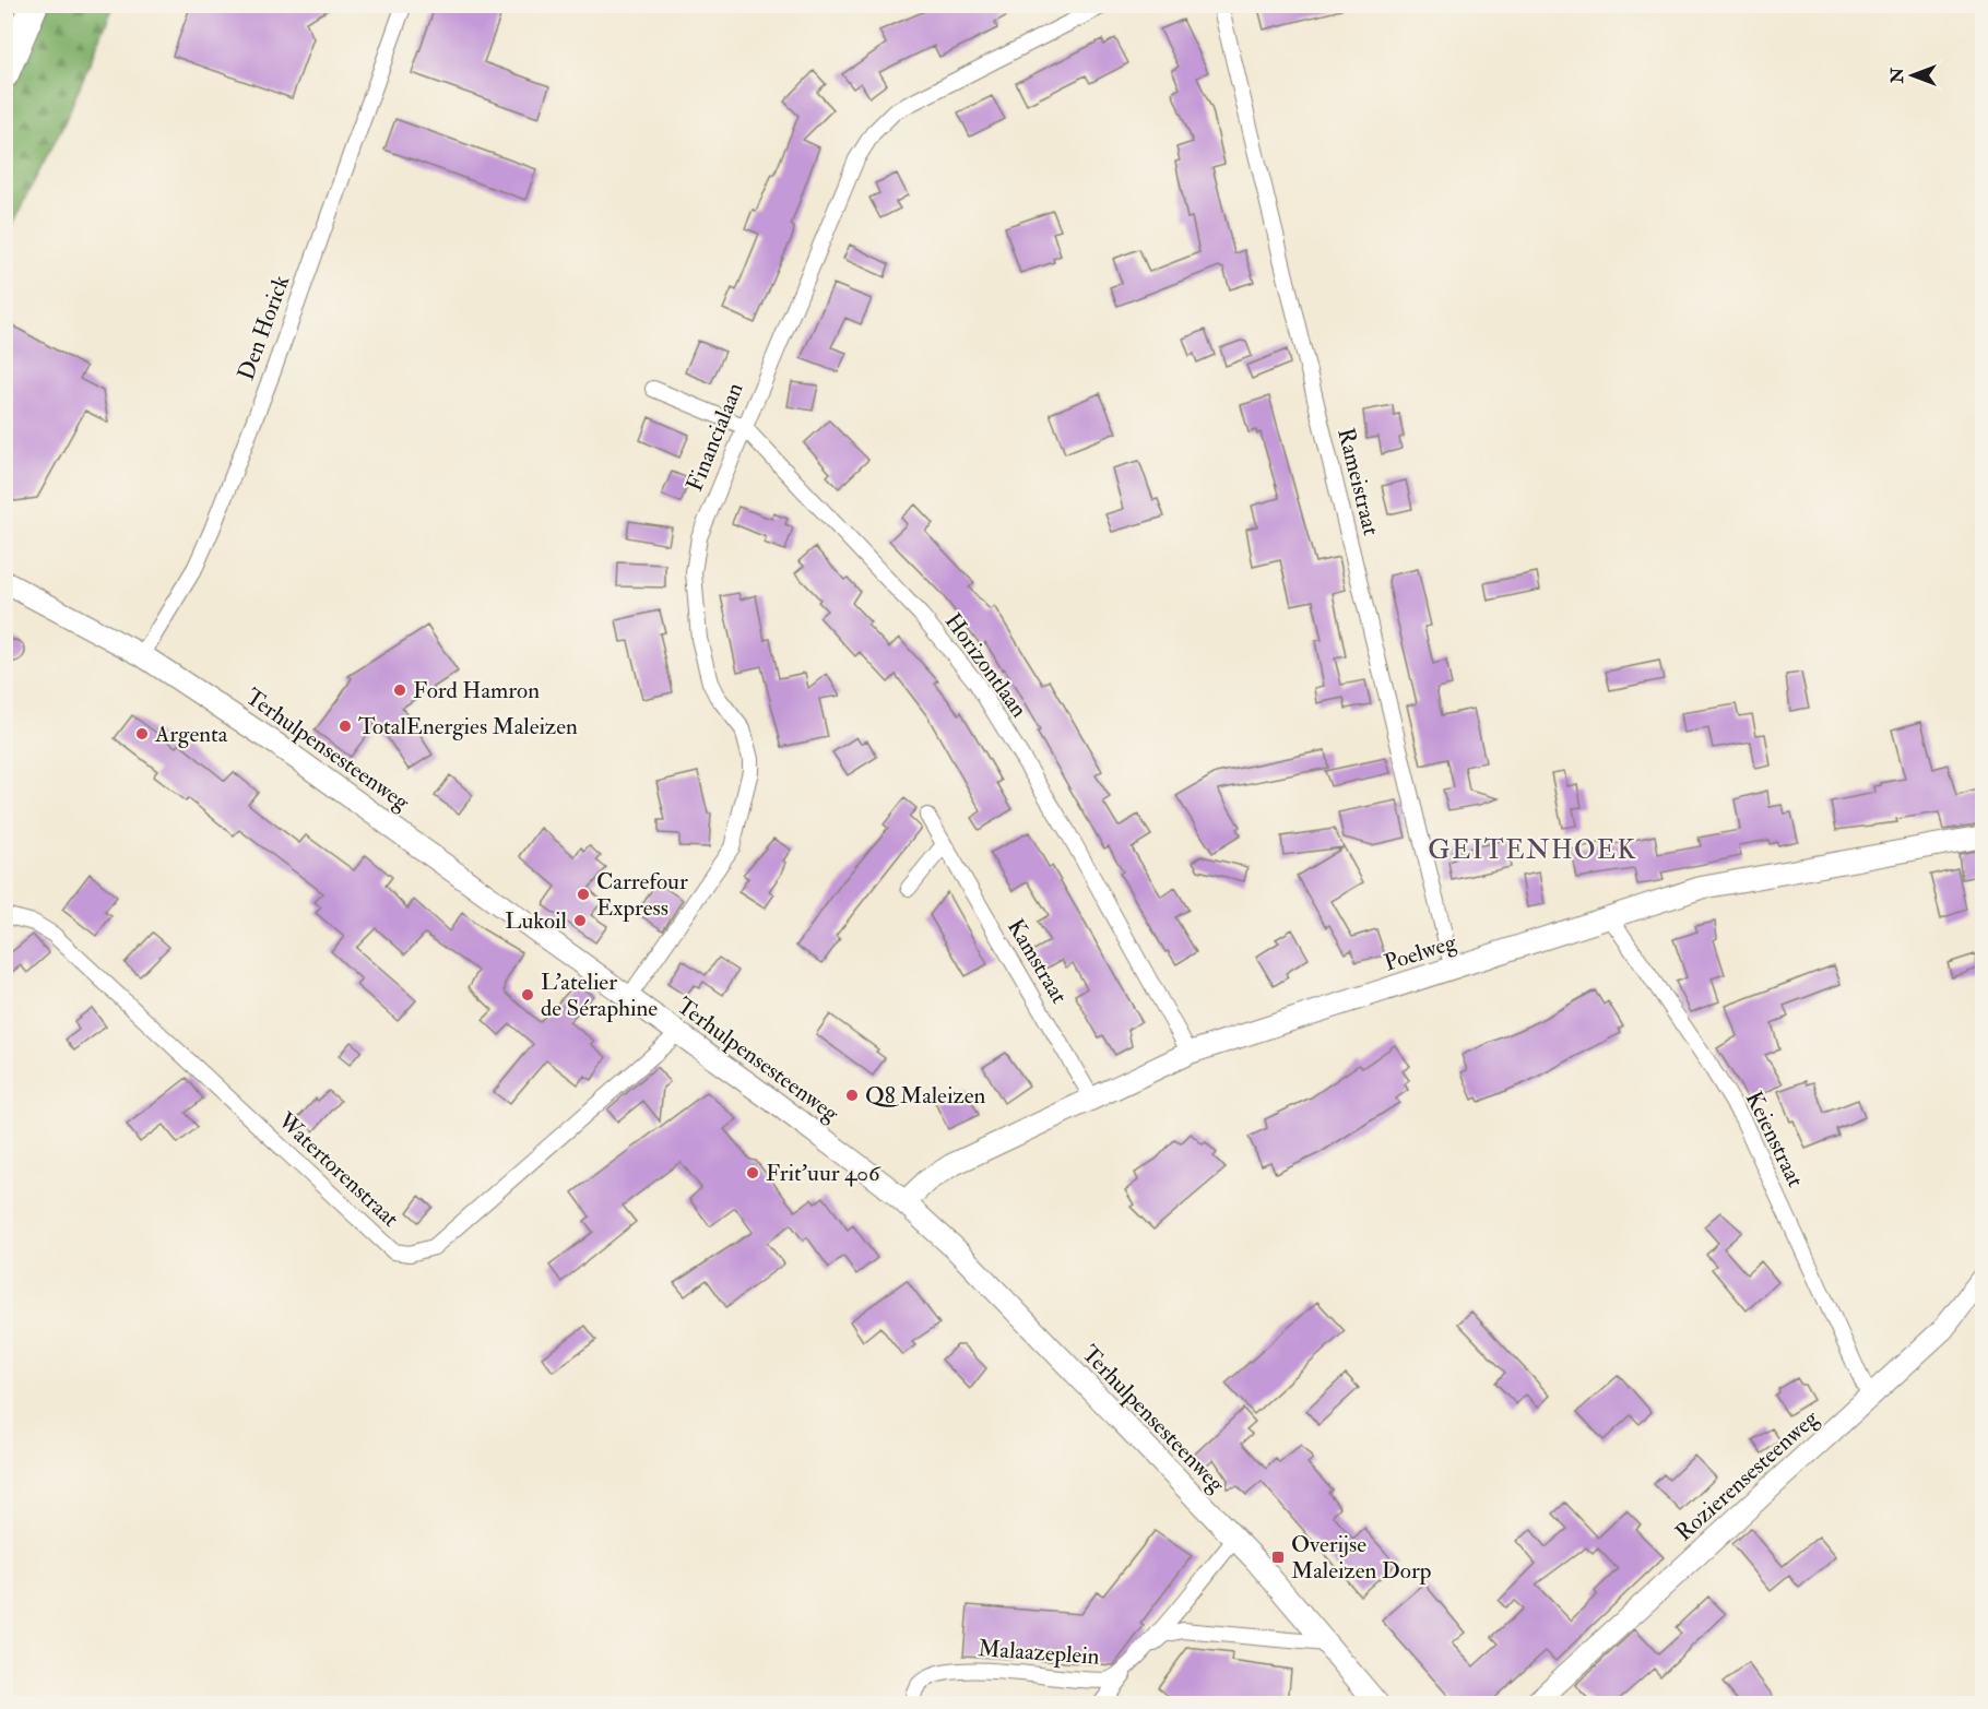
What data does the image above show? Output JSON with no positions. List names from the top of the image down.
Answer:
{
  "streets": {
    "main road": ["Terhulpensesteenweg", "Poelweg", "Rozierensesteenweg"],
    "street": [
      "Den Horick",
      "Financialaan",
      "Rameistraat",
      "Horizontlaan",
      "Kamstraat",
      "Keienstraat",
      "Watertorenstraat",
      "Malaazeplein"
    ]
  },
  "crossings": [
    ["Den Horick", "Terhulpensesteenweg"],
    ["Financialaan", "Horizontlaan"],
    ["Financialaan", "Terhulpensesteenweg"],
    ["Rameistraat", "Poelweg"],
    ["Horizontlaan", "Poelweg"],
    ["Terhulpensesteenweg", "Poelweg"],
    ["Terhulpensesteenweg", "Watertorenstraat"],
    ["Terhulpensesteenweg", "Malaazeplein"],
    ["Poelweg", "Kamstraat"],
    ["Poelweg", "Keienstraat"],
    ["Keienstraat", "Rozierensesteenweg"]
  ],
  "districts": ["GEITENHOEK"],
  "places": {
    "other": [
      "Ford Hamron",
      "TotalEnergies Maleizen",
      "Argenta",
      "Carrefour Express",
      "Lukoil",
      "L'atelier de Séraphine",
      "Q8 Maleizen",
      "Frit'uur 406"
    ],
    "transit": ["Overijse Maleizen Dorp"]
  },
  "north": "left"
}
